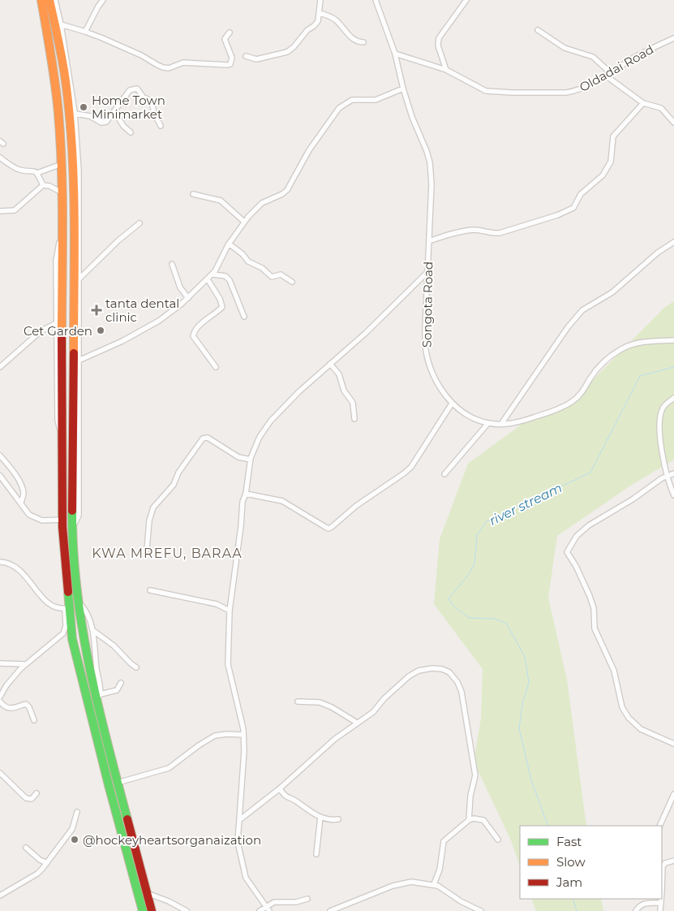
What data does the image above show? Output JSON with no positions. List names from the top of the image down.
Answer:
{
  "streets": {
    "street": ["Oldadai Road", "Songota Road"]
  },
  "crossings": [
    ["Oldadai Road", "Songota Road"]
  ],
  "districts": ["KWA MREFU, BARAA"],
  "water": ["river stream"],
  "places": {
    "other": ["Home Town Minimarket", "Cet Garden", "@hockeyheartsorganaization"],
    "health": ["tanta dental clinic"]
  },
  "legend": ["Fast", "Slow", "Jam"]
}
